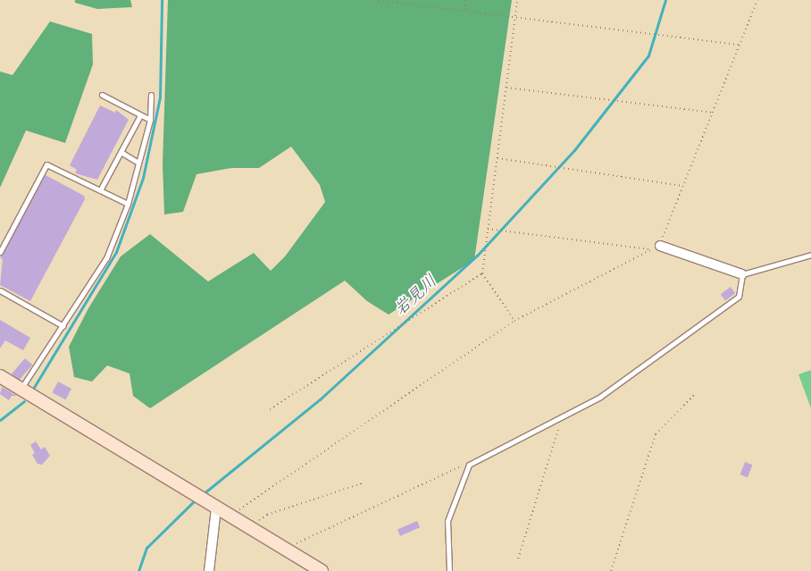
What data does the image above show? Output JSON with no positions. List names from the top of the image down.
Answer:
{
  "water": ["岩見川"]
}
